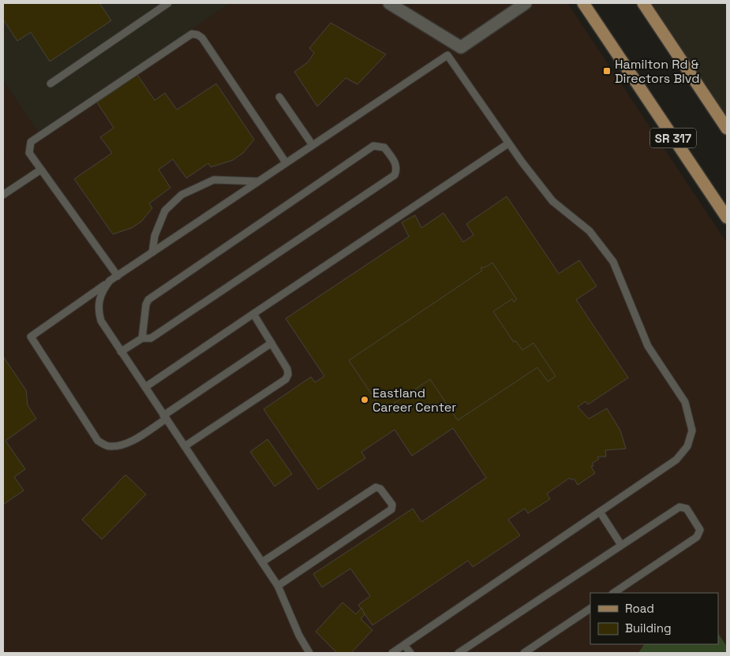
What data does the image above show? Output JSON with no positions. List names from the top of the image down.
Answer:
{
  "streets": {
    "main road": ["SR 317"]
  },
  "places": {
    "transit": ["Hamilton Rd & Directors Blvd"],
    "other": ["Eastland Career Center"]
  },
  "legend": ["Road", "Building"]
}
